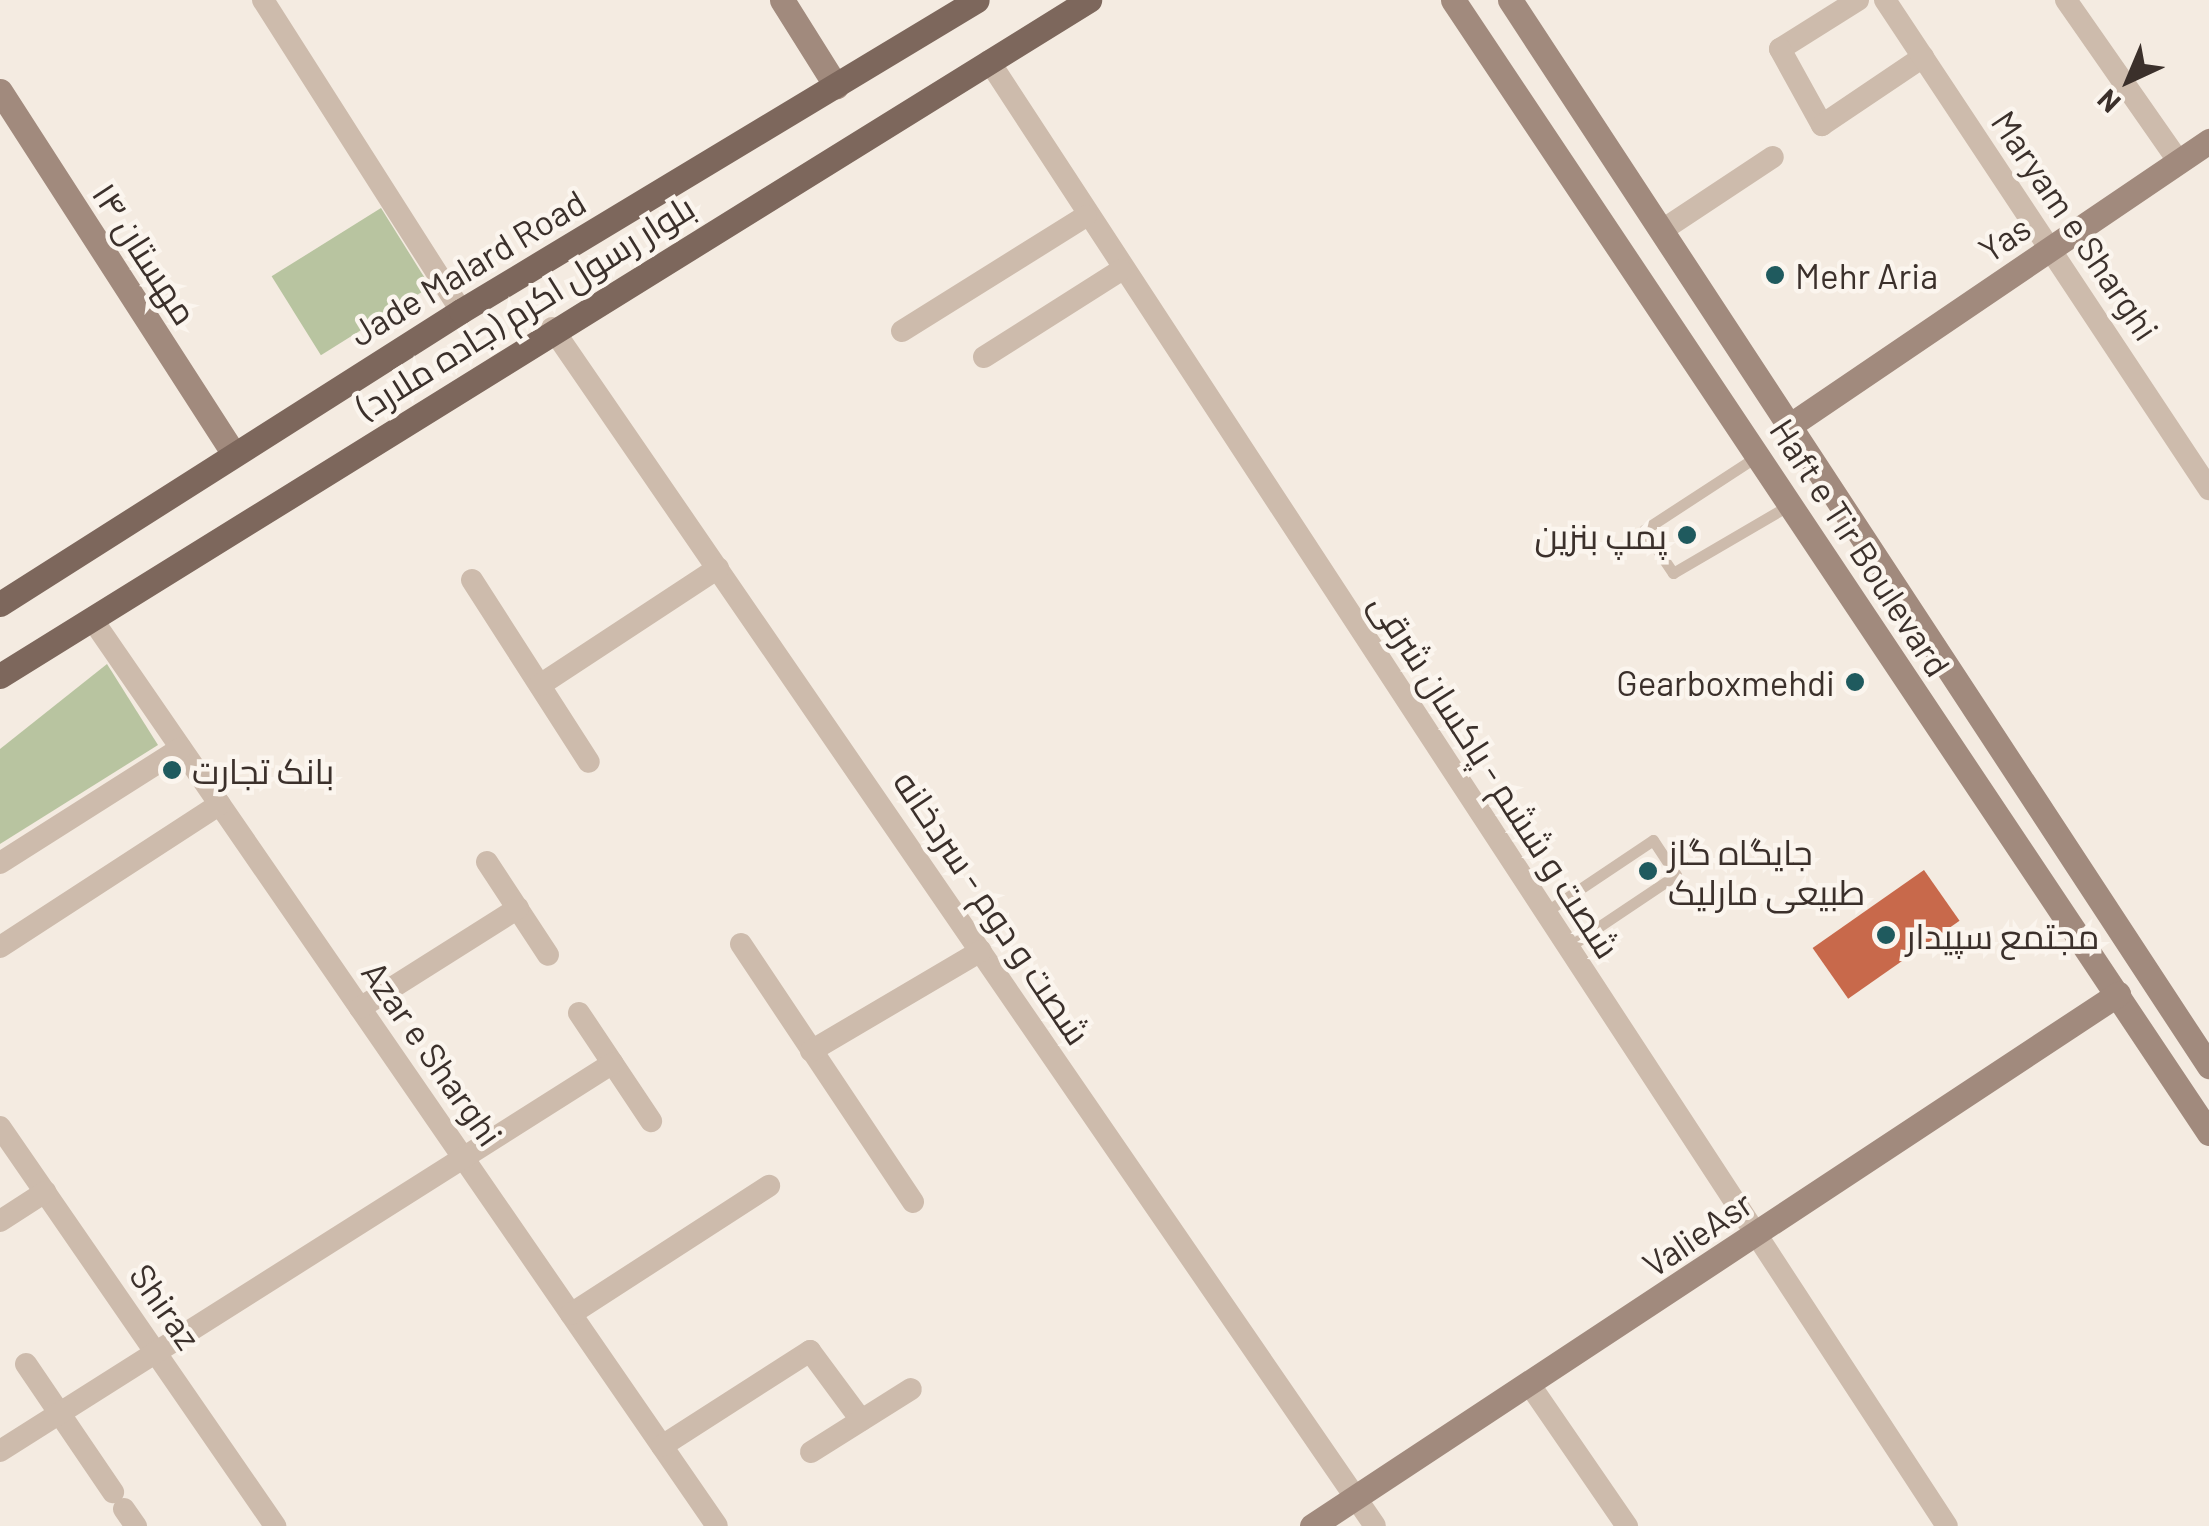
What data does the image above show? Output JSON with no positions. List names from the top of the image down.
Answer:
{
  "streets": {
    "main road": [
      "Yas",
      "مهستان ۱۴",
      "Jade Malard Road",
      "بلوار رسول اکرم (جاده ملارد)",
      "Haft e Tir Boulevard",
      "ValieAsr"
    ],
    "street": [
      "Maryam e Sharghi",
      "شصت و ششم - پاکسان شرقی",
      "شصت و دوم - سردخانه",
      "Azar e Sharghi",
      "Shiraz"
    ]
  },
  "crossings": [
    ["Maryam e Sharghi", "Yas"],
    ["Yas", "Haft e Tir Boulevard"],
    ["مهستان ۱۴", "Jade Malard Road"],
    ["بلوار رسول اکرم (جاده ملارد)", "شصت و ششم - پاکسان شرقی"],
    ["بلوار رسول اکرم (جاده ملارد)", "شصت و دوم - سردخانه"],
    ["بلوار رسول اکرم (جاده ملارد)", "Azar e Sharghi"],
    ["Haft e Tir Boulevard", "ValieAsr"],
    ["شصت و ششم - پاکسان شرقی", "ValieAsr"],
    ["شصت و دوم - سردخانه", "ValieAsr"]
  ],
  "places": [
    "Mehr Aria",
    "پمپ بنزین",
    "Gearboxmehdi",
    "بانک تجارت",
    "جایگاه گاز طبیعی مارلیک",
    "مجتمع سپیدار"
  ],
  "north": "bottom left"
}
